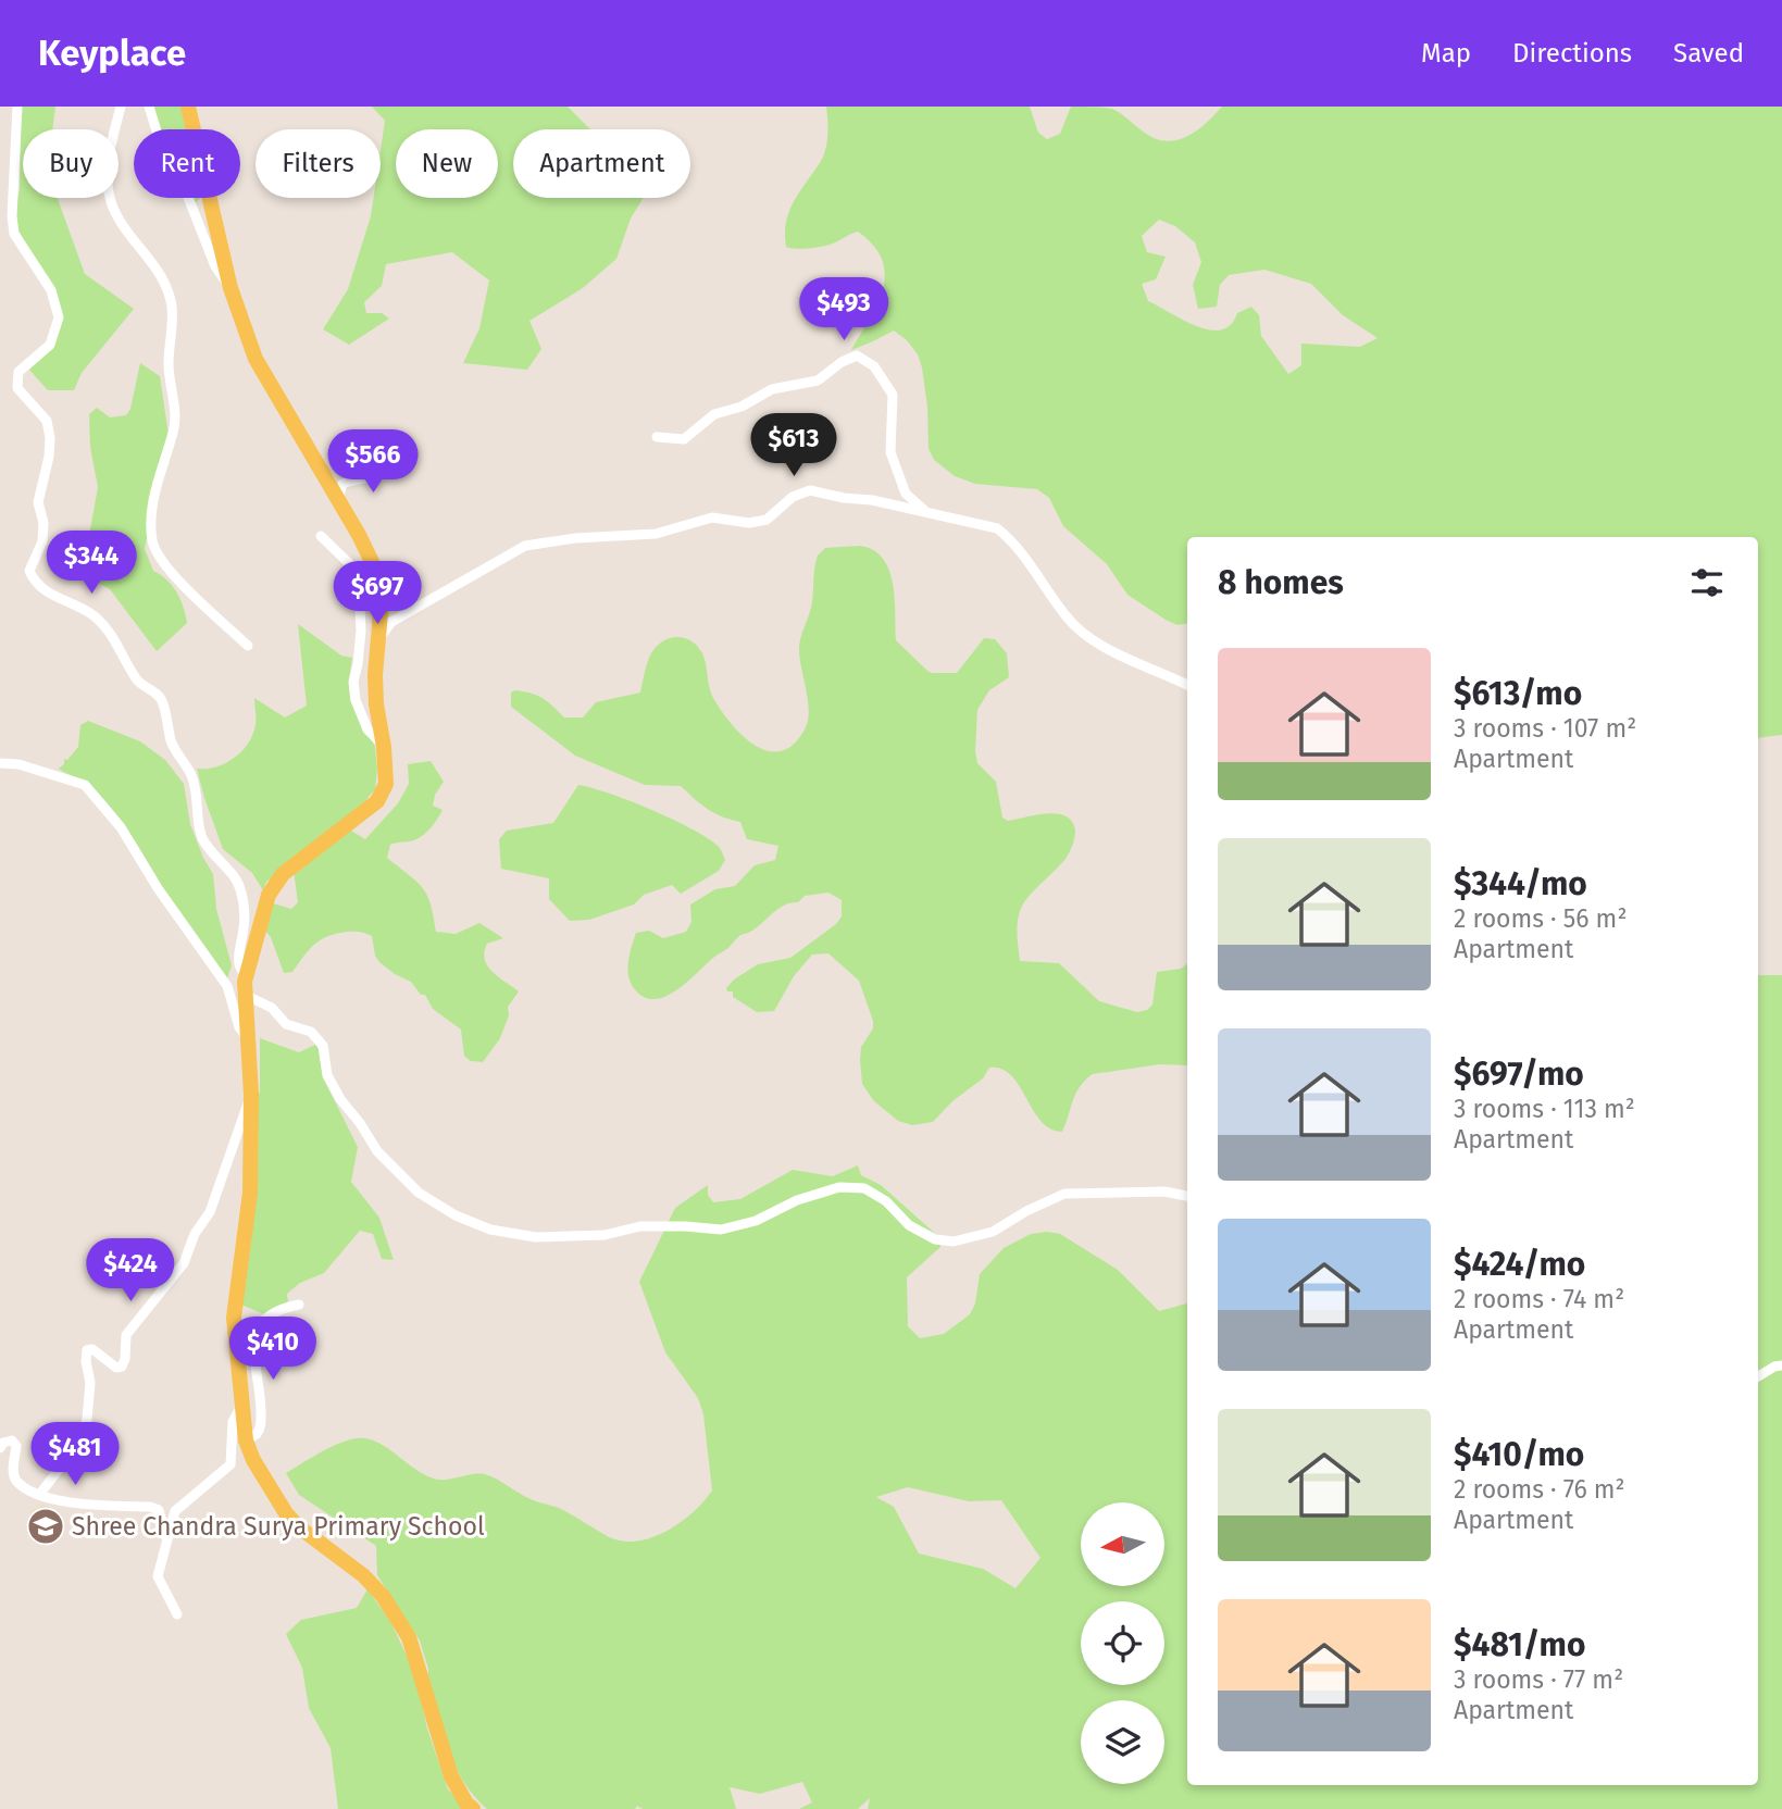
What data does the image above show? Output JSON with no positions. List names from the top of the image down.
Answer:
{
  "places": {
    "school or university": ["Shree Chandra Surya Primary School"]
  },
  "north": "left",
  "page": {
    "header": "Keyplace",
    "nav": ["Map", "Directions", "Saved"],
    "chip": [
      "Buy",
      "Rent",
      "Filters",
      "New",
      "Apartment"
    ],
    "price": [
      "$493",
      "$613",
      "$566",
      "$344",
      "$697",
      "$424",
      "$410",
      "$481"
    ],
    "heading": "8 homes",
    "list": [
      {
        "name": "$613/mo",
        "note": "3 rooms · 107 m² · Apartment"
      },
      {
        "name": "$344/mo",
        "note": "2 rooms · 56 m² · Apartment"
      },
      {
        "name": "$697/mo",
        "note": "3 rooms · 113 m² · Apartment"
      },
      {
        "name": "$424/mo",
        "note": "2 rooms · 74 m² · Apartment"
      },
      {
        "name": "$410/mo",
        "note": "2 rooms · 76 m² · Apartment"
      },
      {
        "name": "$481/mo",
        "note": "3 rooms · 77 m² · Apartment"
      }
    ]
  }
}
